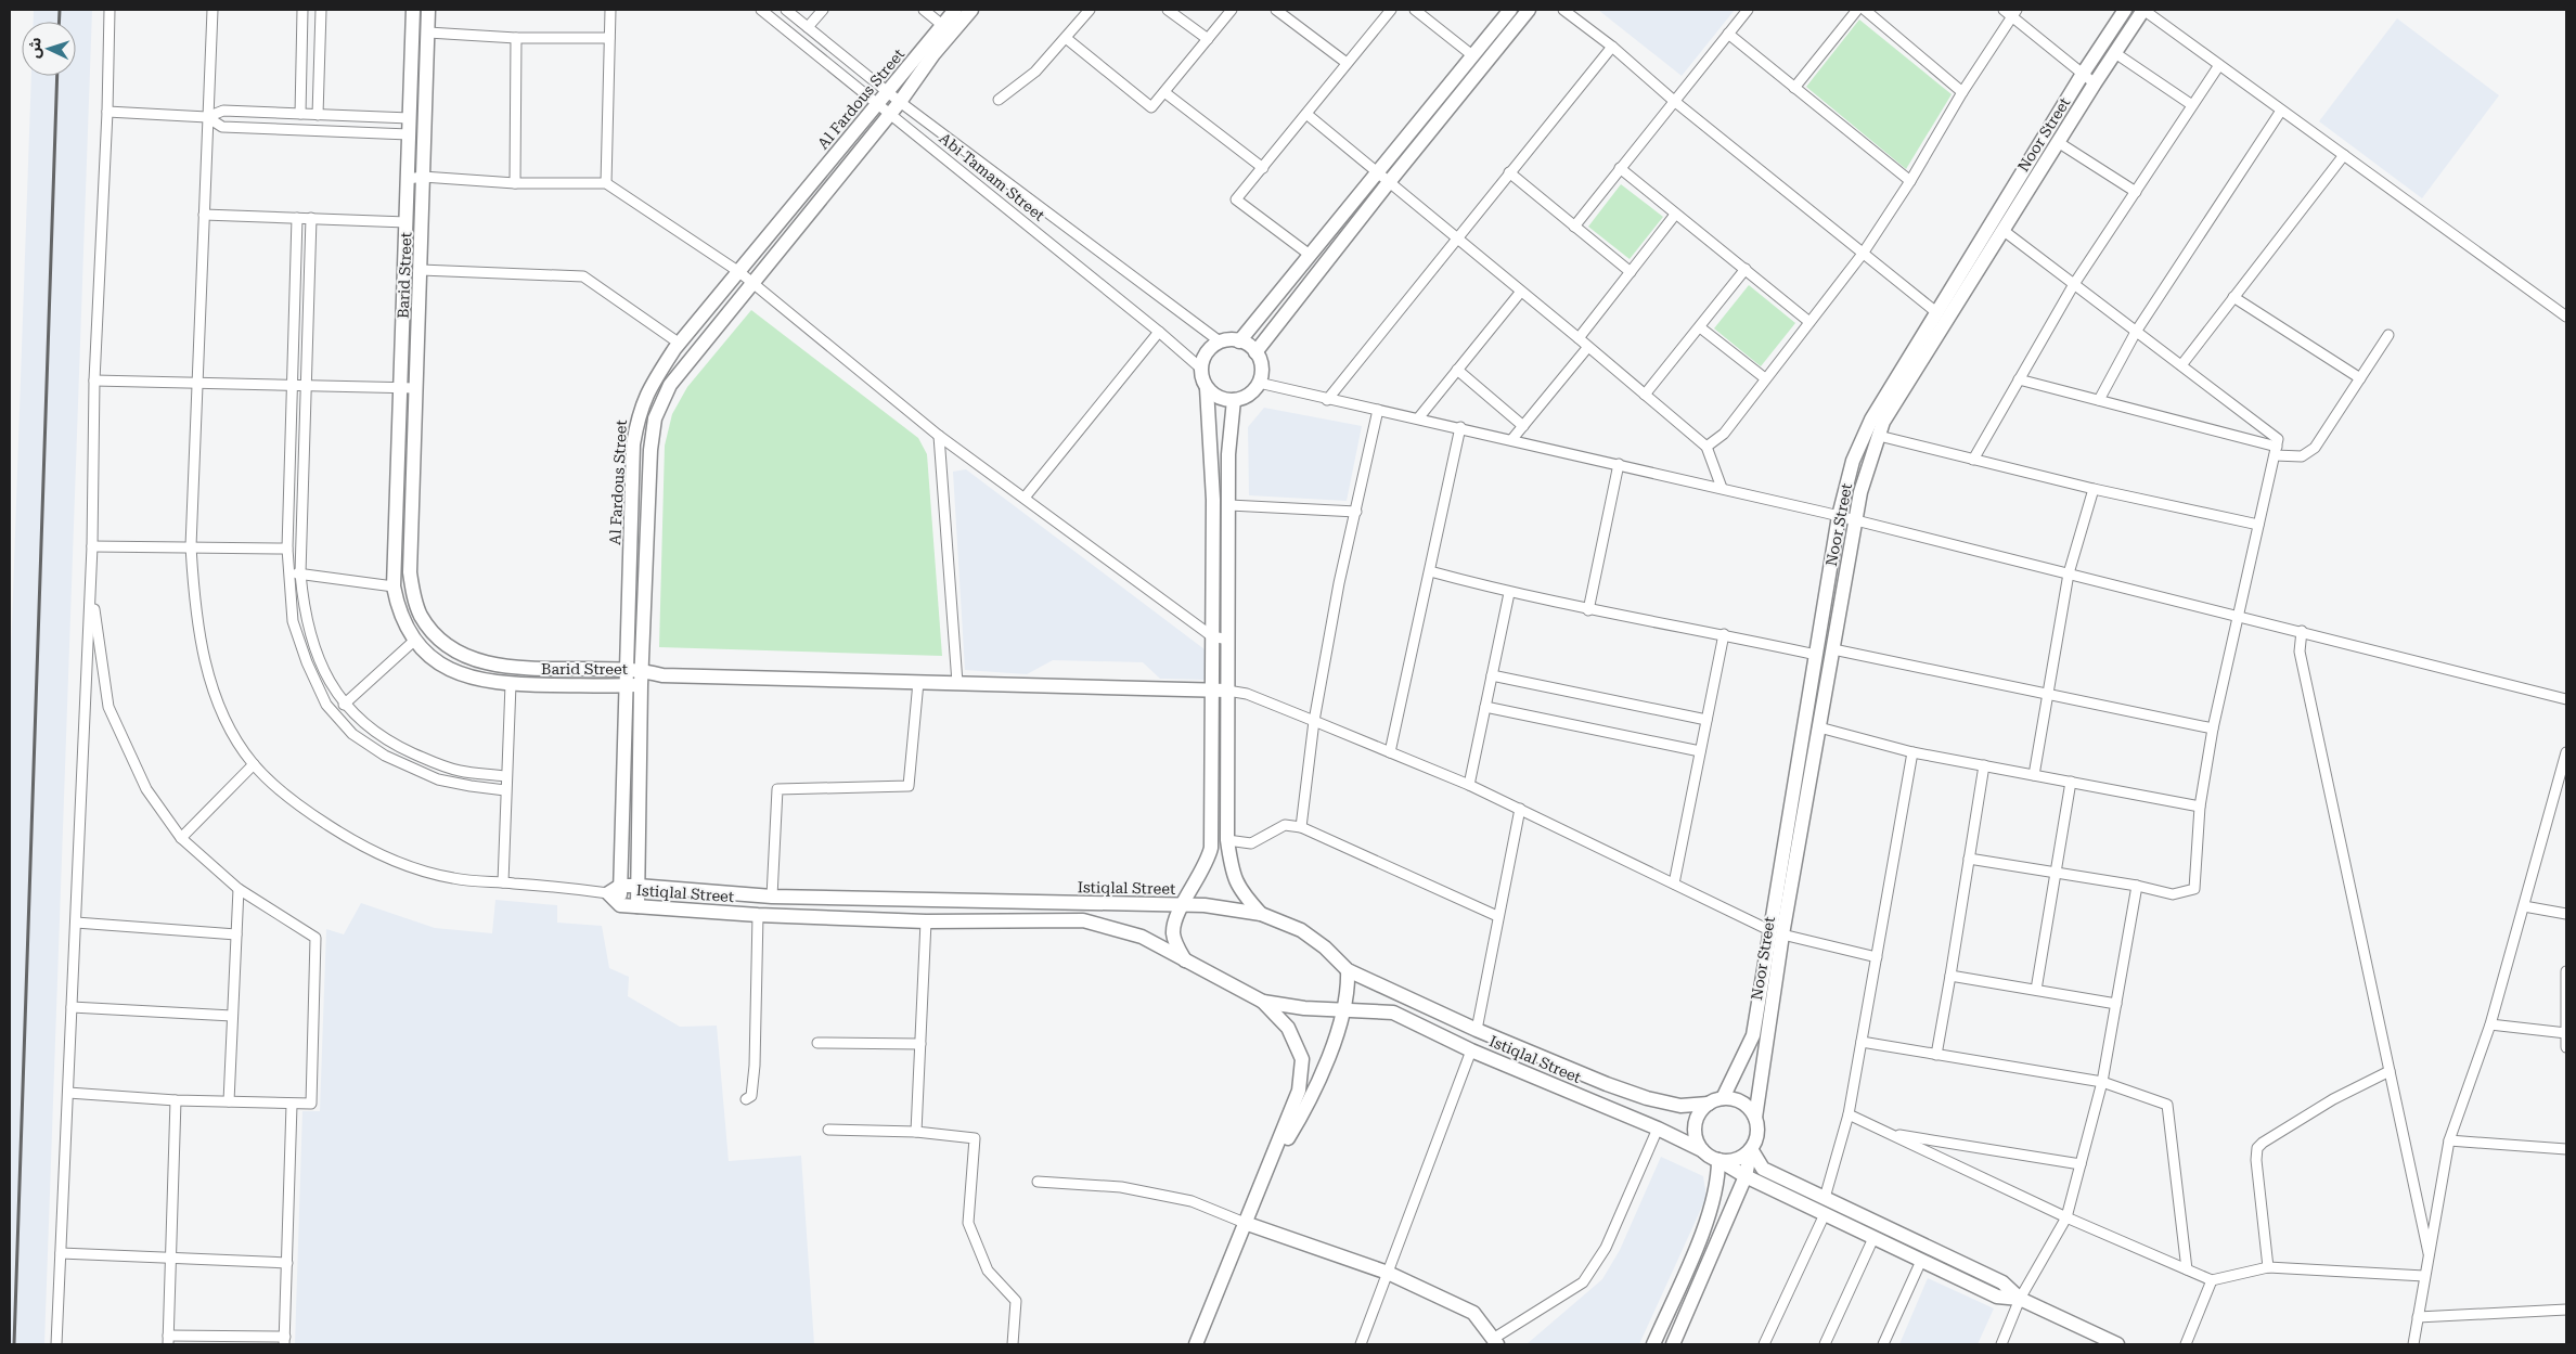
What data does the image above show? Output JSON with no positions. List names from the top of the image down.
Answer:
{
  "streets": {
    "main road": [
      "Al Fardous Street",
      "Noor Street",
      "Barid Street",
      "Istiqlal Street"
    ],
    "street": ["Abi Tamam Street"]
  },
  "crossings": [
    ["Al Fardous Street", "Abi Tamam Street"],
    ["Al Fardous Street", "Barid Street"],
    ["Al Fardous Street", "Istiqlal Street"],
    ["Noor Street", "Istiqlal Street"]
  ],
  "north": "left"
}
